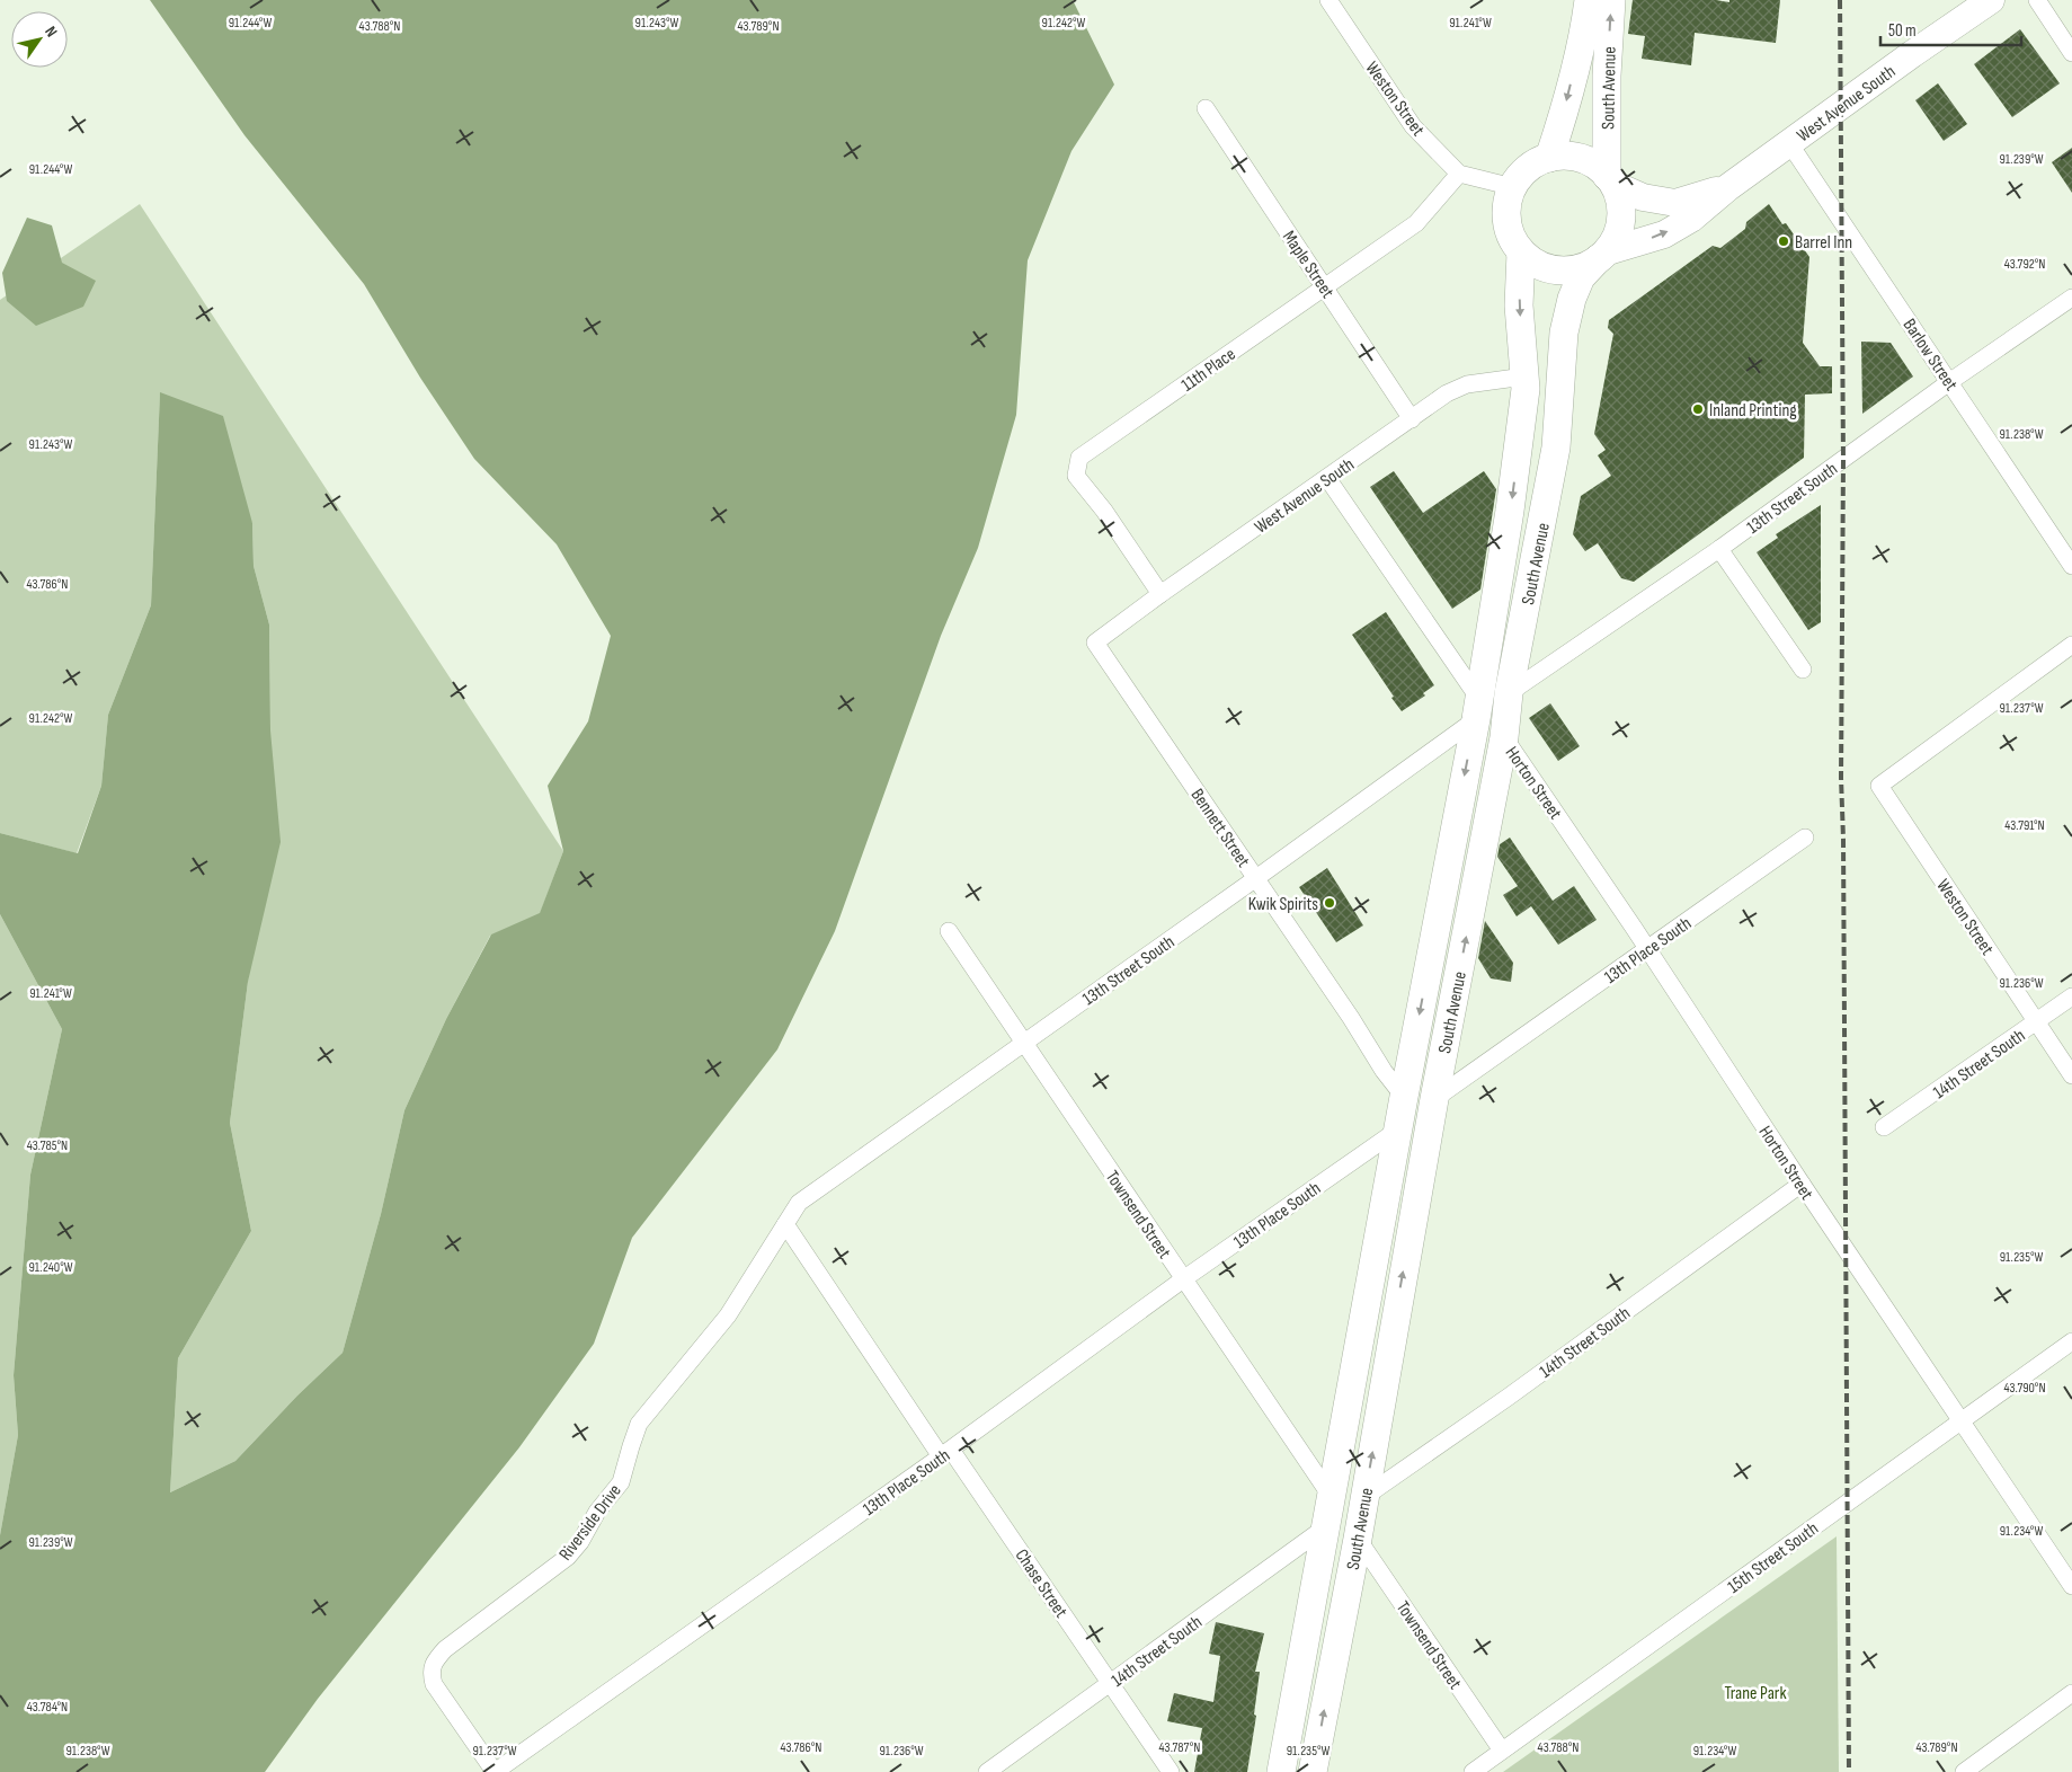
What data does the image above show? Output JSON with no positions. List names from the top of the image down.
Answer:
{
  "streets": {
    "highway": ["South Avenue"],
    "main road": ["West Avenue South"],
    "street": [
      "Weston Street",
      "Maple Street",
      "Barlow Street",
      "11th Place",
      "13th Street South",
      "Horton Street",
      "Bennett Street",
      "13th Place South",
      "14th Street South",
      "Townsend Street",
      "Riverside Drive",
      "15th Street South",
      "Chase Street"
    ]
  },
  "crossings": [
    ["South Avenue", "West Avenue South"],
    ["South Avenue", "13th Street South"],
    ["South Avenue", "Horton Street"],
    ["South Avenue", "Bennett Street"],
    ["South Avenue", "13th Place South"],
    ["South Avenue", "14th Street South"],
    ["South Avenue", "Townsend Street"],
    ["Weston Street", "11th Place"],
    ["Weston Street", "14th Street South"],
    ["West Avenue South", "Maple Street"],
    ["West Avenue South", "Barlow Street"],
    ["West Avenue South", "11th Place"],
    ["West Avenue South", "Bennett Street"],
    ["Maple Street", "11th Place"],
    ["Barlow Street", "13th Street South"],
    ["13th Street South", "Bennett Street"],
    ["13th Street South", "Townsend Street"],
    ["13th Street South", "Riverside Drive"],
    ["13th Street South", "Chase Street"],
    ["Horton Street", "13th Place South"],
    ["Horton Street", "14th Street South"],
    ["Horton Street", "15th Street South"],
    ["13th Place South", "Townsend Street"],
    ["13th Place South", "Riverside Drive"],
    ["13th Place South", "Chase Street"],
    ["14th Street South", "Chase Street"],
    ["Townsend Street", "15th Street South"],
    ["Riverside Drive", "Chase Street"]
  ],
  "parks": ["Trane Park"],
  "places": ["Barrel Inn", "Inland Printing", "Kwik Spirits"],
  "scale_bar": "50 m",
  "north": "top right",
  "coordinates": [
    "91.244°W",
    "91.243°W",
    "91.242°W",
    "91.241°W",
    "43.789°N",
    "43.788°N",
    "91.239°W",
    "43.792°N",
    "91.238°W",
    "43.786°N",
    "91.237°W",
    "43.791°N",
    "91.236°W",
    "43.785°N",
    "91.235°W",
    "91.240°W",
    "43.790°N",
    "91.234°W",
    "43.784°N",
    "43.787°N"
  ]
}
